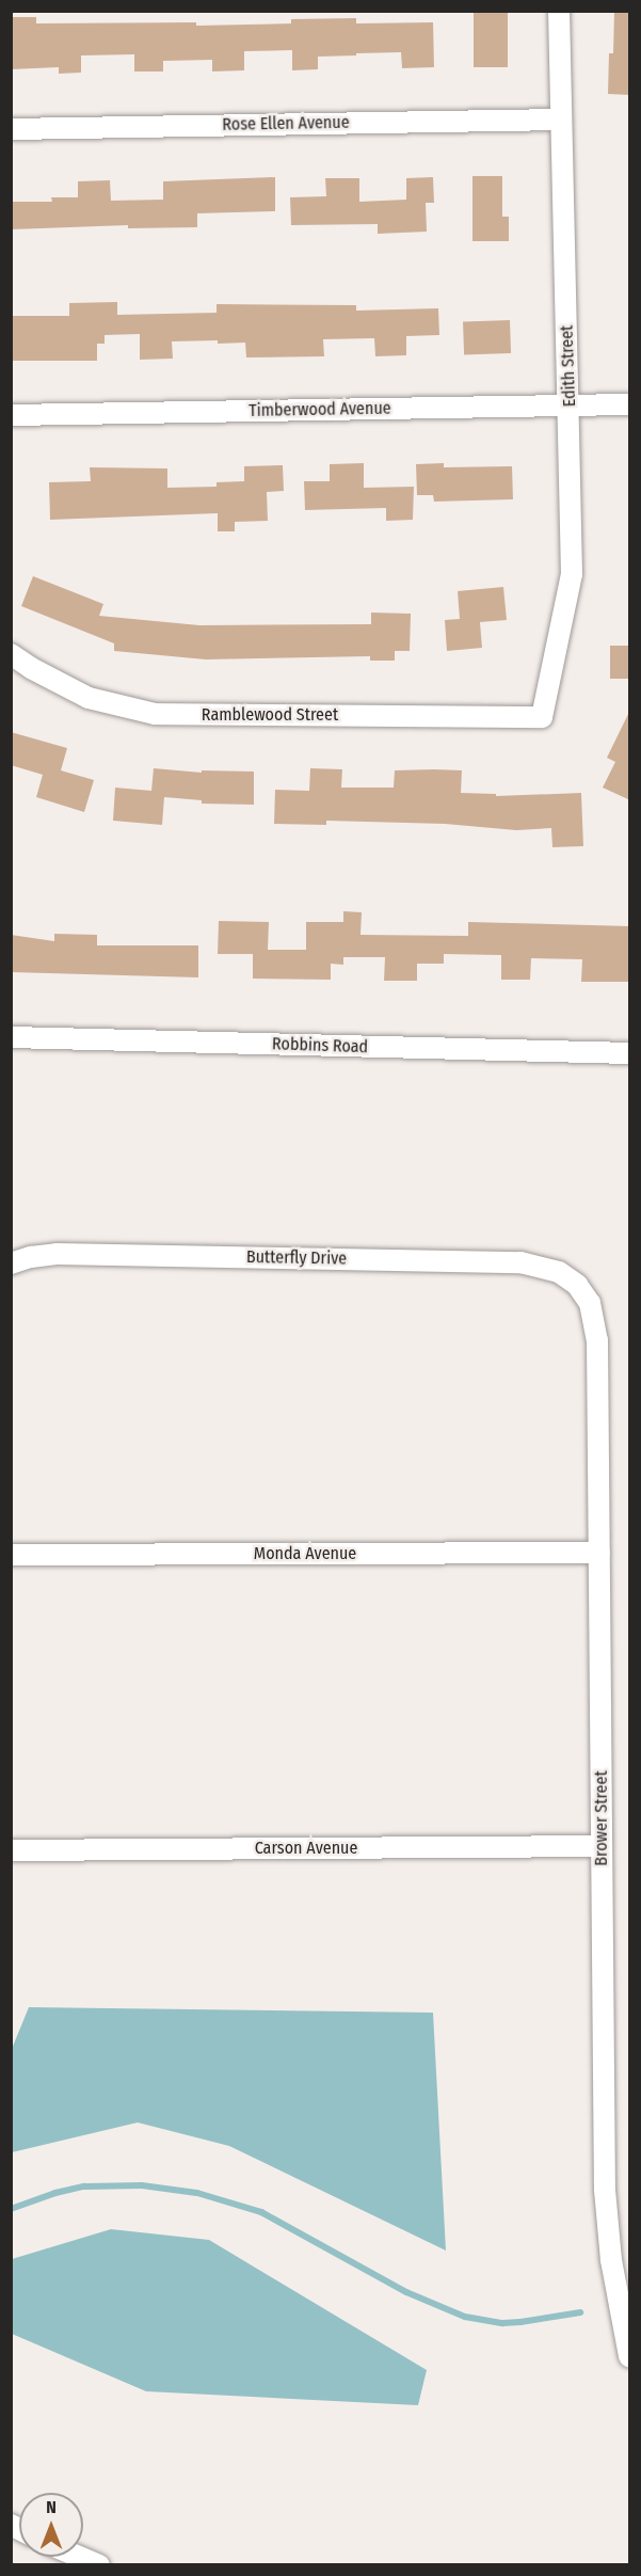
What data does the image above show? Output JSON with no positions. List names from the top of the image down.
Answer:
{
  "streets": {
    "street": [
      "Rose Ellen Avenue",
      "Edith Street",
      "Timberwood Avenue",
      "Ramblewood Street",
      "Robbins Road",
      "Butterfly Drive",
      "Monda Avenue",
      "Brower Street",
      "Carson Avenue"
    ]
  },
  "crossings": [
    ["Rose Ellen Avenue", "Edith Street"],
    ["Edith Street", "Timberwood Avenue"],
    ["Edith Street", "Ramblewood Street"],
    ["Butterfly Drive", "Brower Street"],
    ["Monda Avenue", "Brower Street"],
    ["Brower Street", "Carson Avenue"]
  ],
  "north": "top"
}
